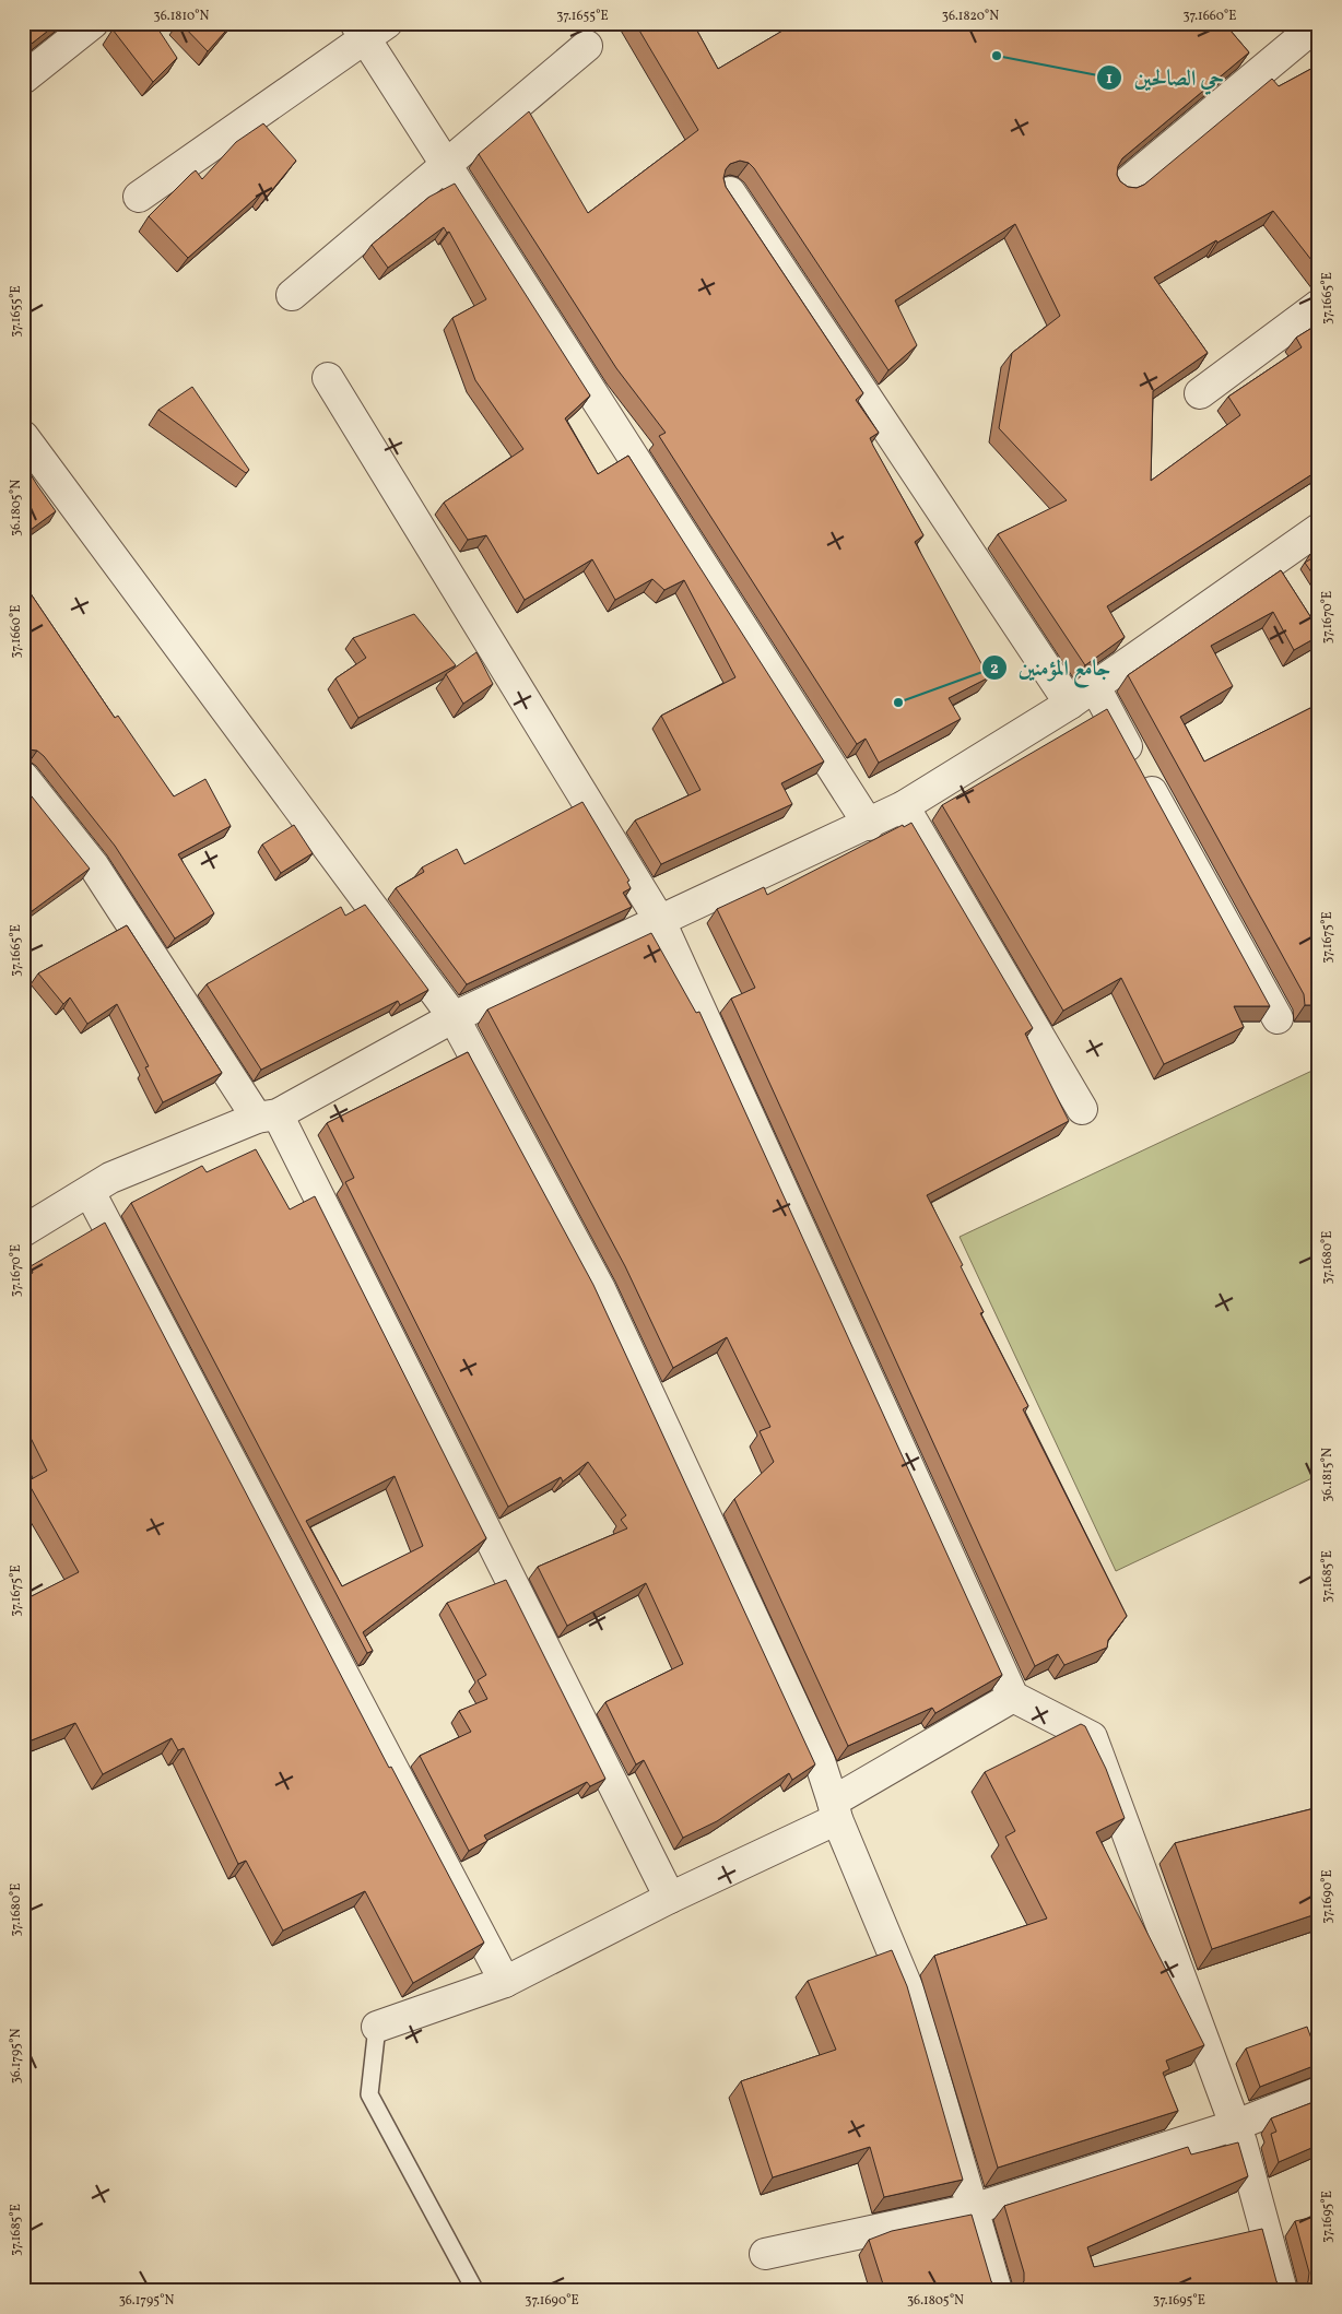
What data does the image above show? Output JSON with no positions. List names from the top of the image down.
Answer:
{
  "places": ["حي الصالحين", "جامع المؤمنين"],
  "coordinates": [
    "36.1810°N",
    "37.1655°E",
    "36.1820°N",
    "37.1660°E",
    "37.1665°E",
    "36.1805°N",
    "37.1670°E",
    "37.1675°E",
    "37.1680°E",
    "36.1815°N",
    "37.1685°E",
    "37.1690°E",
    "36.1795°N",
    "37.1695°E"
  ]
}
